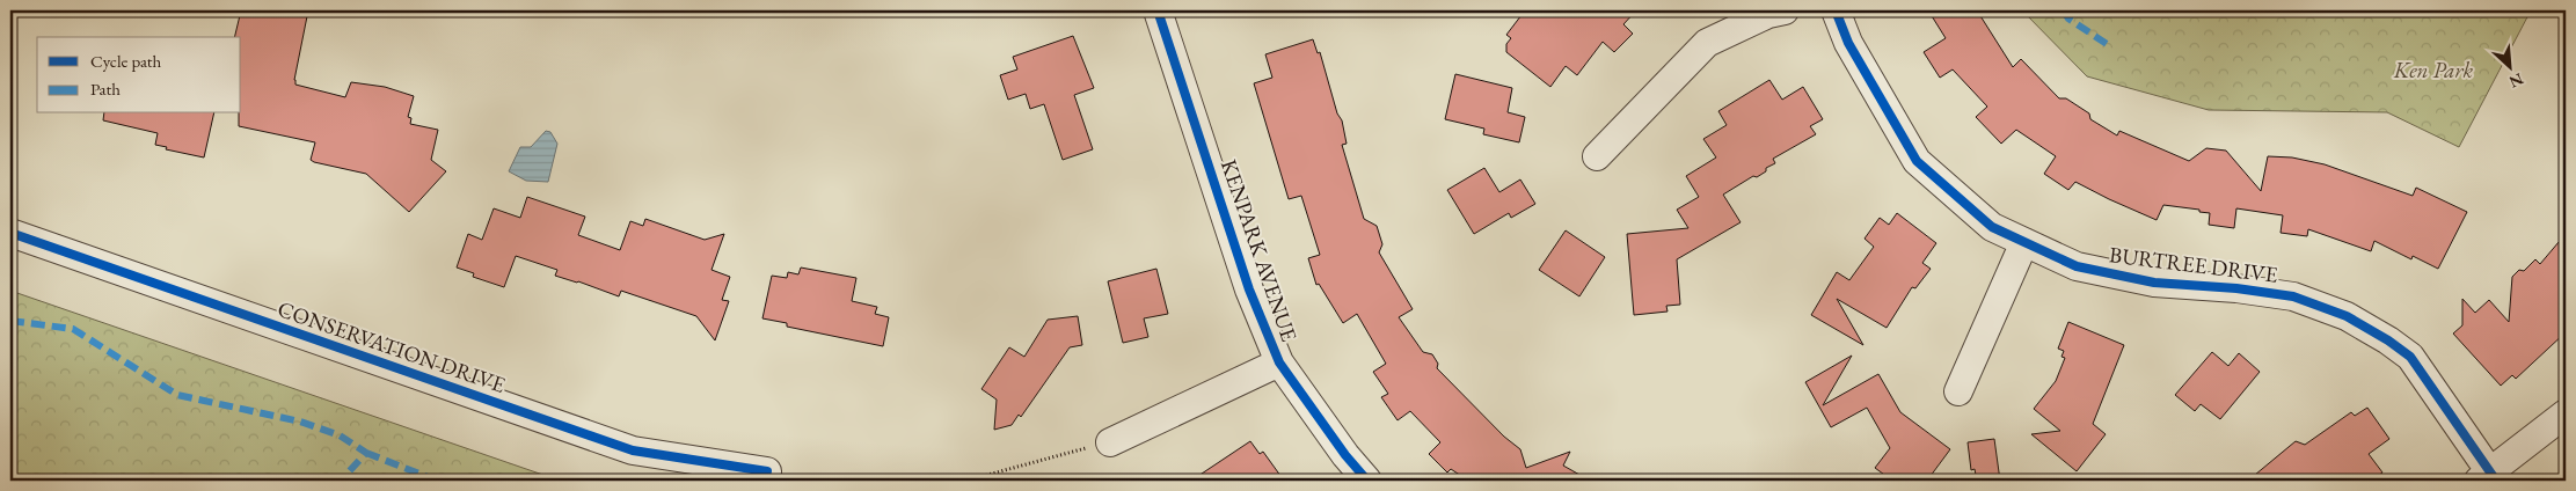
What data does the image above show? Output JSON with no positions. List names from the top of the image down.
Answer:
{
  "streets": {
    "street": ["KENPARK AVENUE", "BURTREE DRIVE", "CONSERVATION DRIVE"]
  },
  "parks": ["Ken Park"],
  "legend": ["Cycle path", "Path"],
  "north": "bottom right"
}
